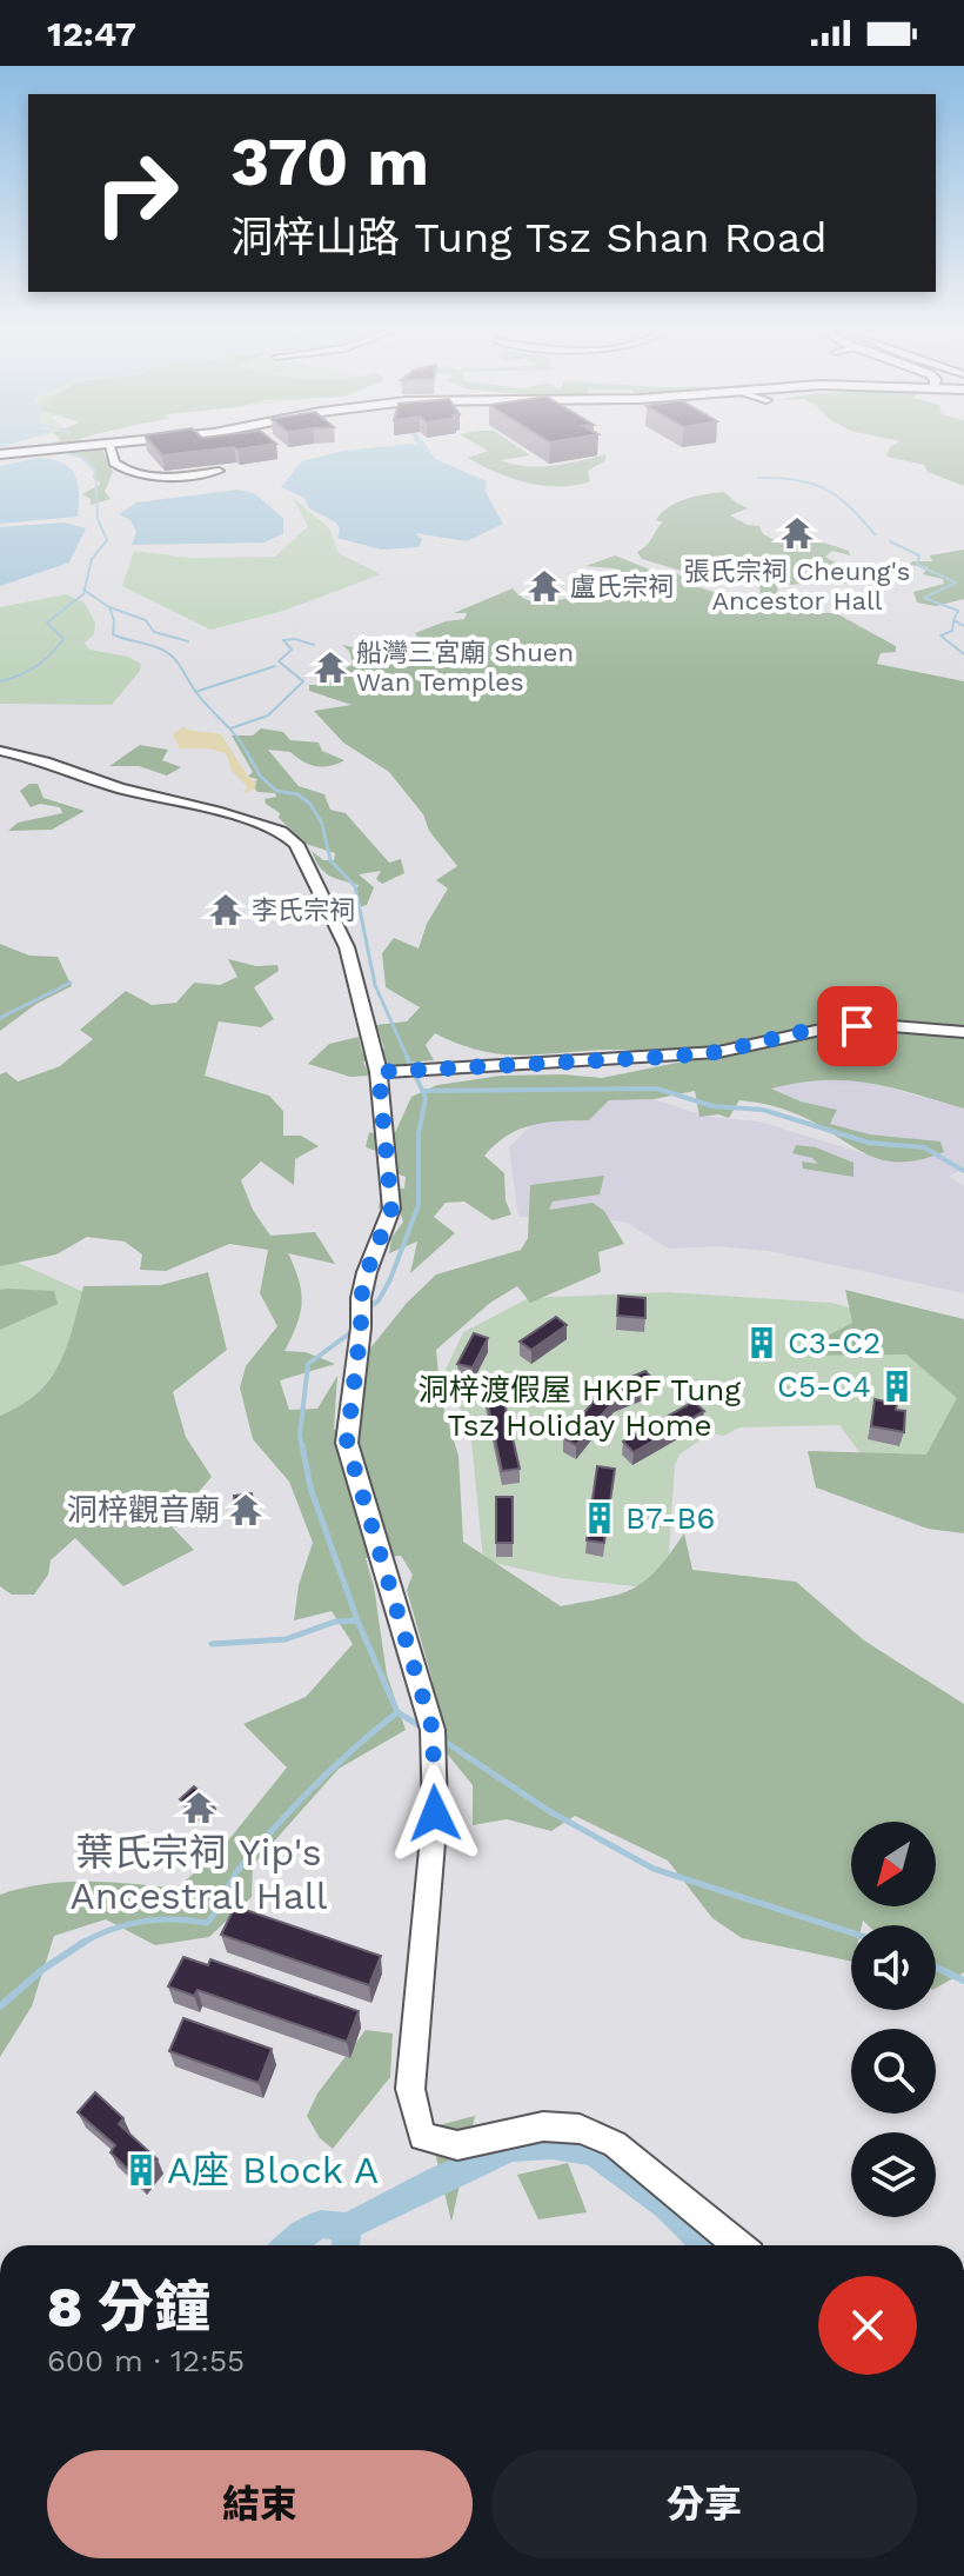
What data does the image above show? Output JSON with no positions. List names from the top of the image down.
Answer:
{
  "parks": ["洞梓渡假屋 HKPF Tung Tsz Holiday Home"],
  "places": {
    "temple": [
      "張氏宗祠 Cheung's Ancestor Hall",
      "盧氏宗祠",
      "船灣三宮廟 Shuen Wan Temples",
      "李氏宗祠",
      "洞梓觀音廟",
      "葉氏宗祠 Yip's Ancestral Hall"
    ],
    "building": [
      "C3-C2",
      "C5-C4",
      "B7-B6",
      "A座 Block A"
    ]
  },
  "north": "bottom left",
  "page": {
    "status": "12:47",
    "turn": ["370 m", "洞梓山路 Tung Tsz Shan Road"],
    "heading": ["8 分鐘", "600 m · 12:55"],
    "buttons": ["結束", "分享"]
  }
}
